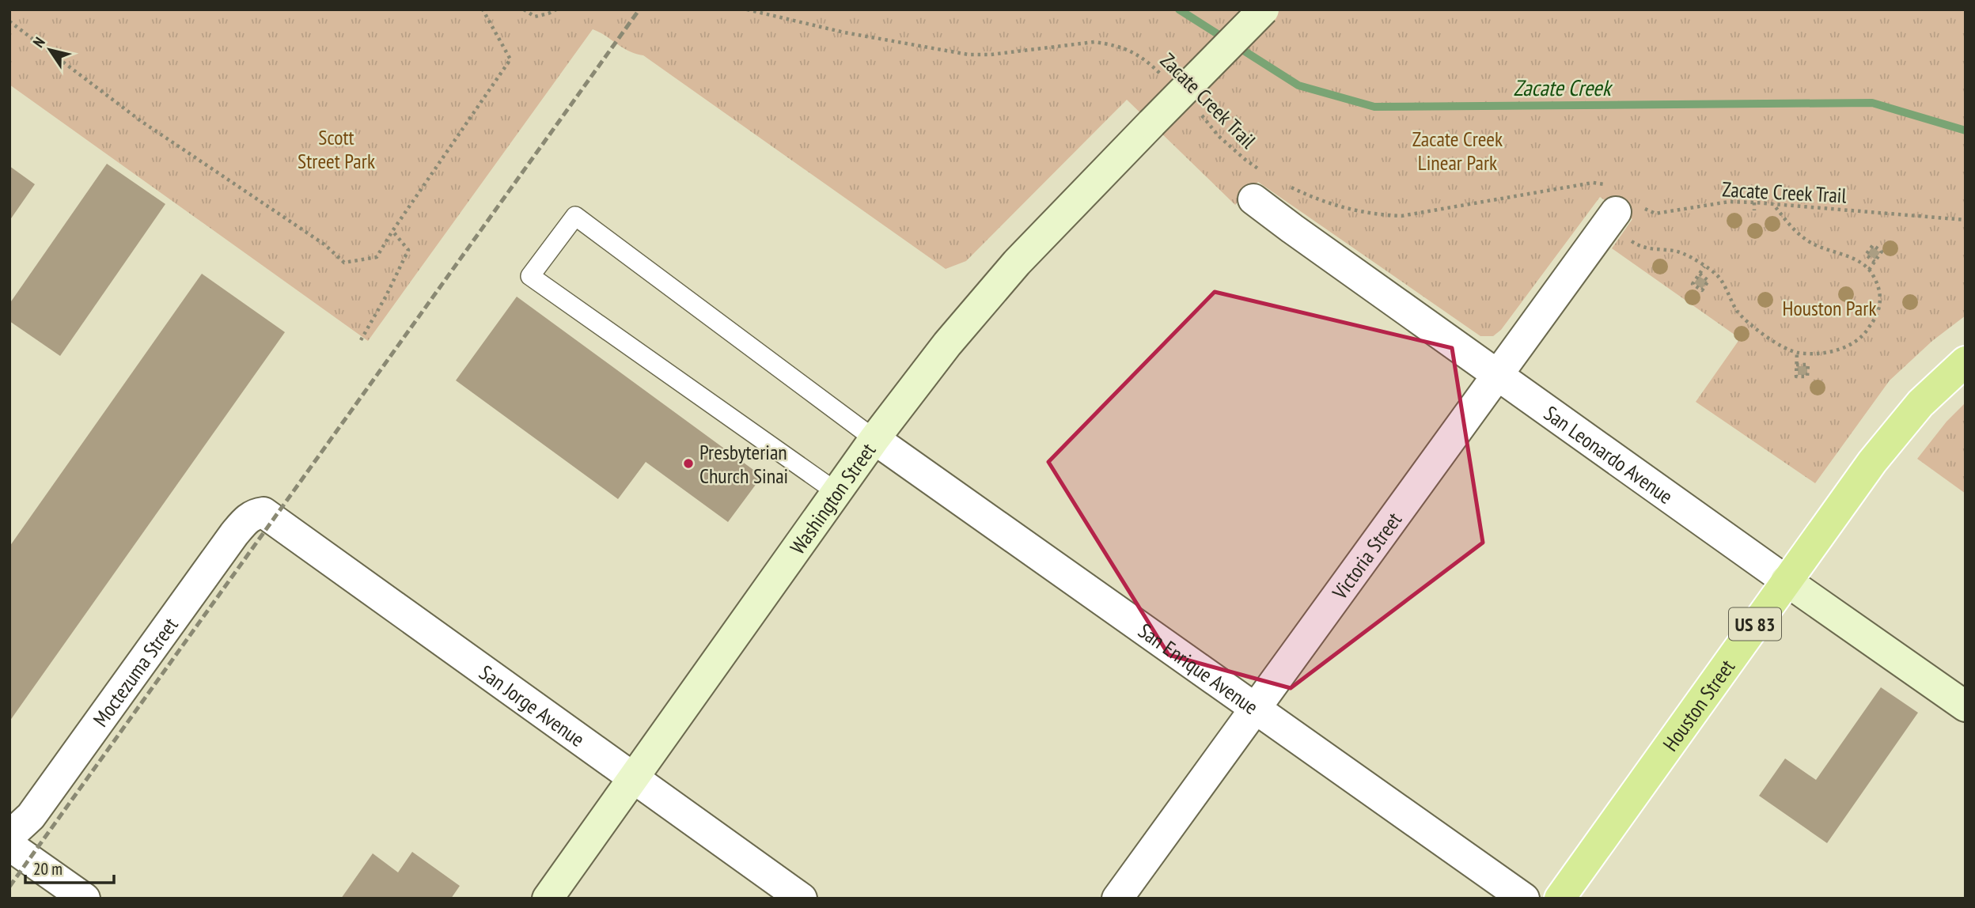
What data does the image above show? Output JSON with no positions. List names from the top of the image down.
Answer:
{
  "streets": {
    "main road": [
      "San Leonardo Avenue",
      "Washington Street",
      "US 83",
      "Houston Street"
    ],
    "street": [
      "Victoria Street",
      "San Enrique Avenue",
      "Moctezuma Street",
      "San Jorge Avenue"
    ],
    "path": ["Zacate Creek Trail"]
  },
  "crossings": [
    ["Zacate Creek Trail", "San Leonardo Avenue"],
    ["Zacate Creek Trail", "Victoria Street"],
    ["San Leonardo Avenue", "Victoria Street"],
    ["San Leonardo Avenue", "Houston Street"],
    ["Washington Street", "San Enrique Avenue"],
    ["Washington Street", "San Jorge Avenue"],
    ["Victoria Street", "San Enrique Avenue"],
    ["Moctezuma Street", "San Jorge Avenue"]
  ],
  "water": ["Zacate Creek"],
  "parks": ["Scott Street Park", "Zacate Creek Linear Park", "Houston Park"],
  "places": ["Presbyterian Church Sinai"],
  "scale_bar": "20 m",
  "north": "top left"
}
